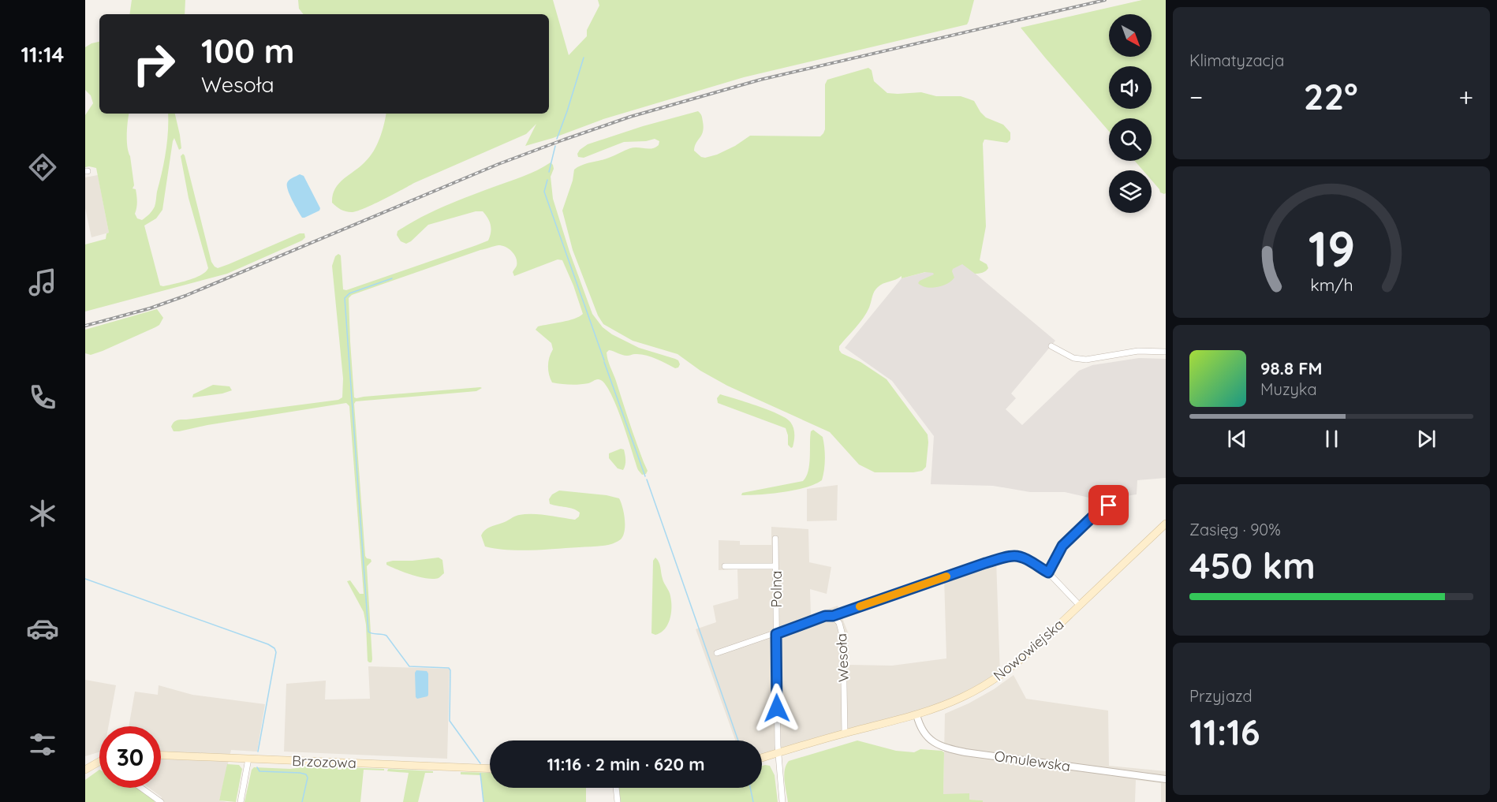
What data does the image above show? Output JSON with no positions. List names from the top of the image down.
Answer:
{
  "streets": {
    "main road": ["Nowowiejska", "Brzozowa"],
    "street": ["Polna", "Wesoła", "Omulewska"]
  },
  "crossings": [
    ["Polna", "Nowowiejska"],
    ["Polna", "Wesoła"],
    ["Nowowiejska", "Wesoła"],
    ["Nowowiejska", "Omulewska"]
  ],
  "north": "bottom right",
  "page": {
    "tabs": "11:14",
    "tile": [
      "Klimatyzacja",
      ["Zasięg · 90%", "450 km"],
      ["Przyjazd", "11:16"]
    ],
    "turn": ["100 m", "Wesoła"],
    "heat": ["−", "22°", "+"],
    "song": ["98.8 FM", "Muzyka"],
    "limit": "30",
    "trip": "11:16 · 2 min · 620 m",
    "gauge": ["19", "km/h"]
  }
}
